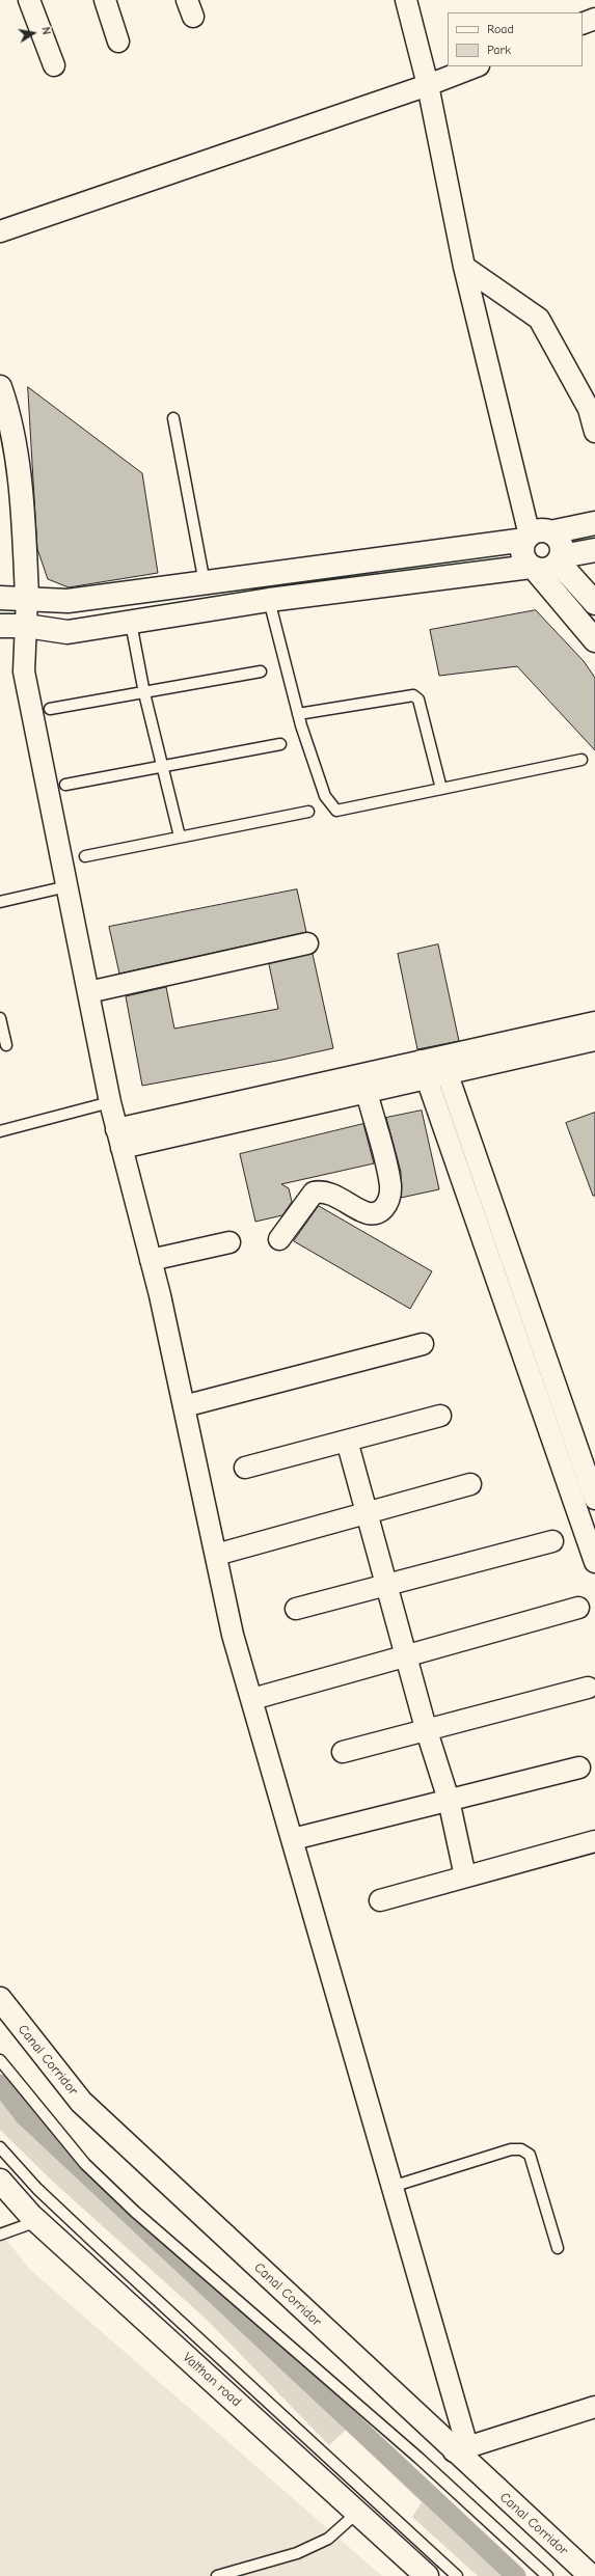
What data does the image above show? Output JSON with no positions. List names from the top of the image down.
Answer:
{
  "streets": {
    "street": ["Canal Corridor", "Valthan road"]
  },
  "legend": ["Road", "Park"],
  "north": "right"
}
